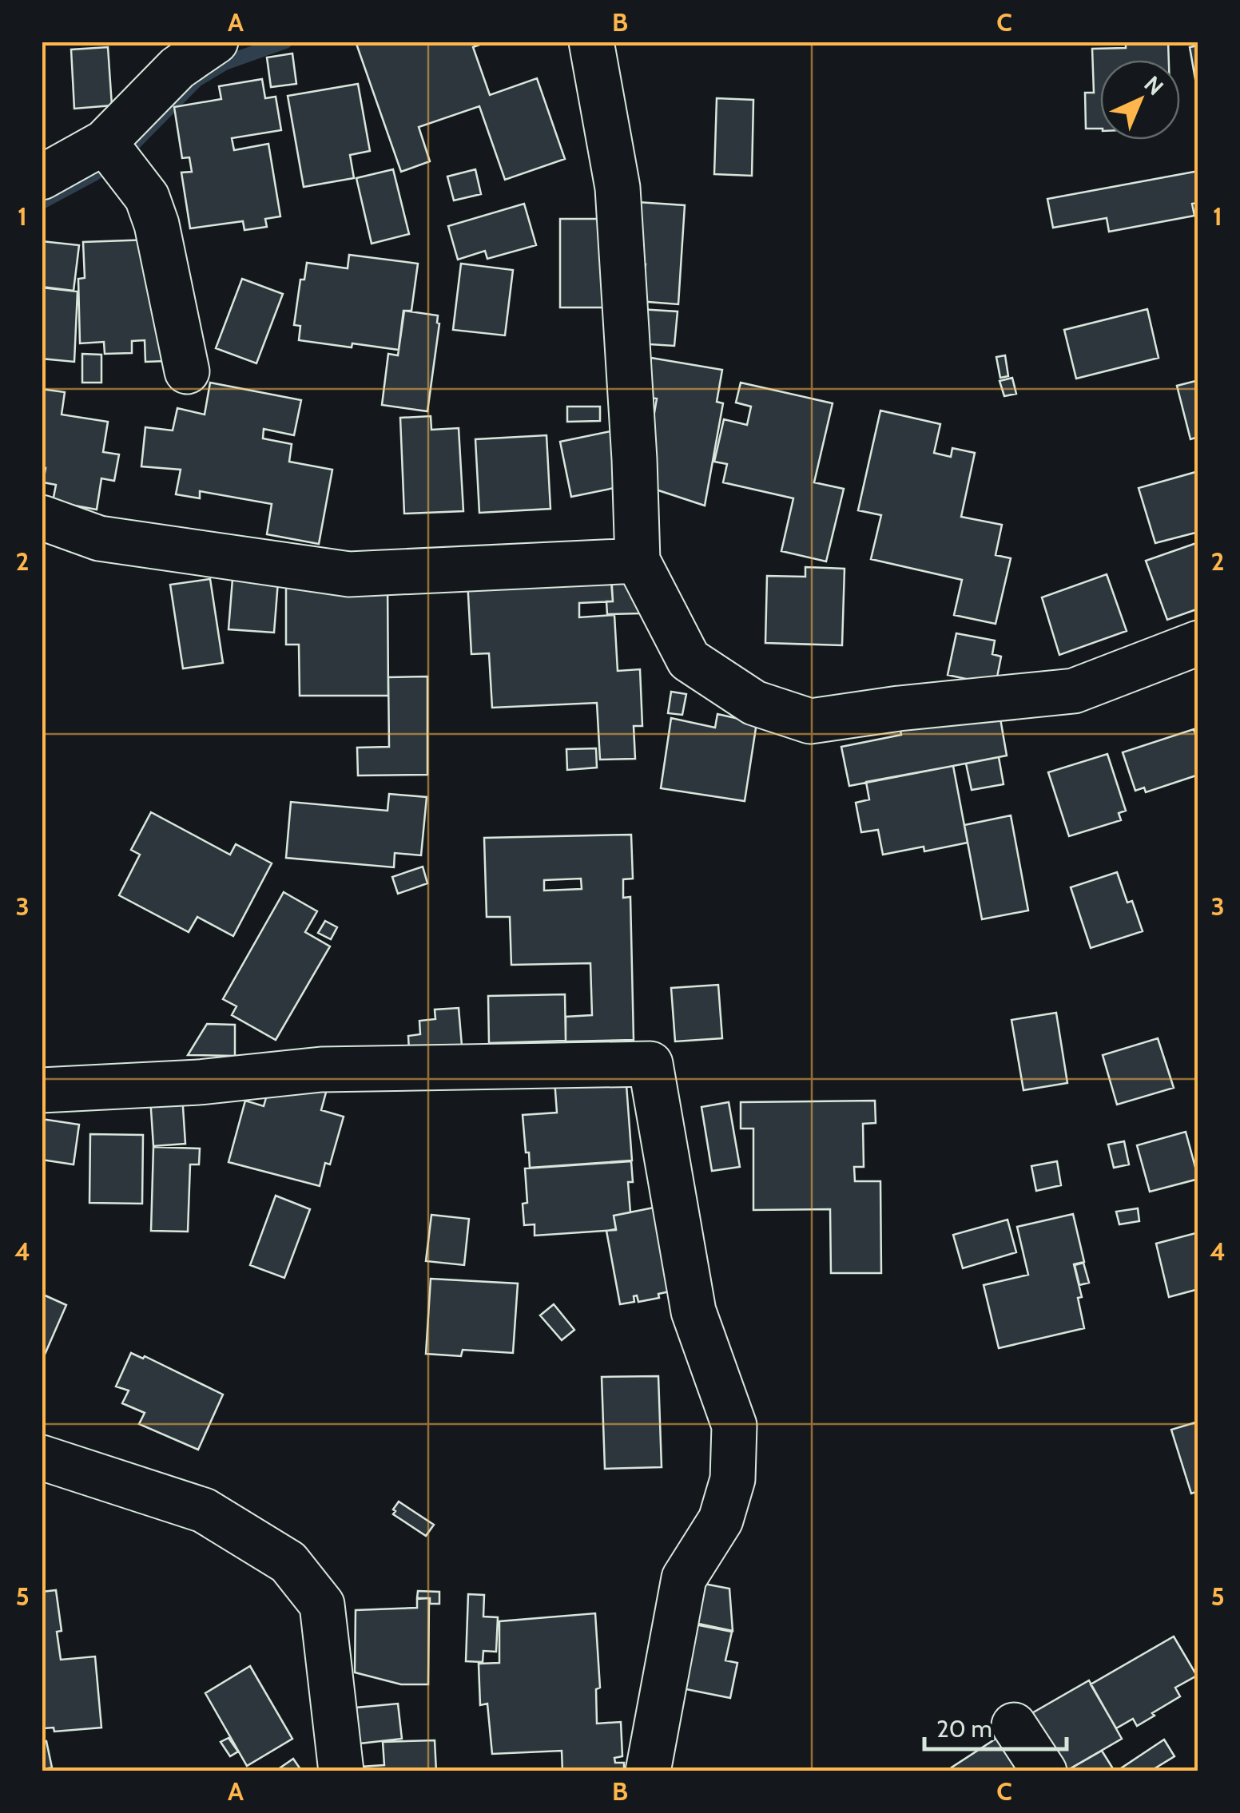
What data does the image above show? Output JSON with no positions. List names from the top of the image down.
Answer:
{
  "scale_bar": "20 m",
  "north": "top right",
  "grid": {
    "columns": ["A", "B", "C"],
    "rows": [
      "1",
      "2",
      "3",
      "4",
      "5"
    ]
  }
}
